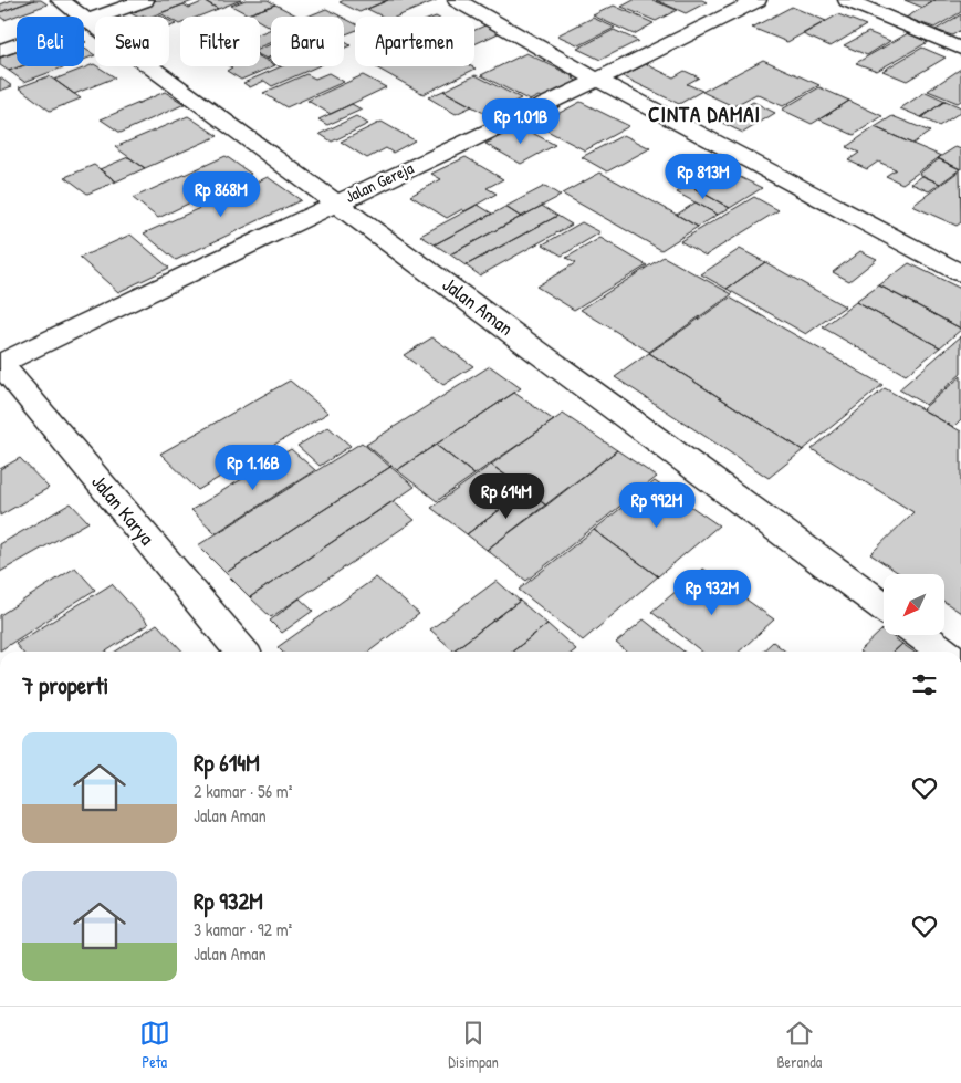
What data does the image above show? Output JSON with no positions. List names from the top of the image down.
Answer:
{
  "streets": {
    "street": ["Jalan Gereja", "Jalan Aman", "Jalan Karya"]
  },
  "crossings": [
    ["Jalan Gereja", "Jalan Aman"],
    ["Jalan Gereja", "Jalan Karya"]
  ],
  "districts": ["CINTA DAMAI"],
  "north": "bottom left",
  "page": {
    "chip": [
      "Beli",
      "Sewa",
      "Filter",
      "Baru",
      "Apartemen"
    ],
    "price": [
      "Rp 1.01B",
      "Rp 813M",
      "Rp 868M",
      "Rp 1.16B",
      "Rp 614M",
      "Rp 992M",
      "Rp 932M"
    ],
    "heading": "7 properti",
    "list": [
      {
        "name": "Rp 614M",
        "note": "2 kamar · 56 m² · Jalan Aman"
      },
      {
        "name": "Rp 932M",
        "note": "3 kamar · 92 m² · Jalan Aman"
      }
    ],
    "tabs": ["Peta", "Disimpan", "Beranda"]
  }
}
